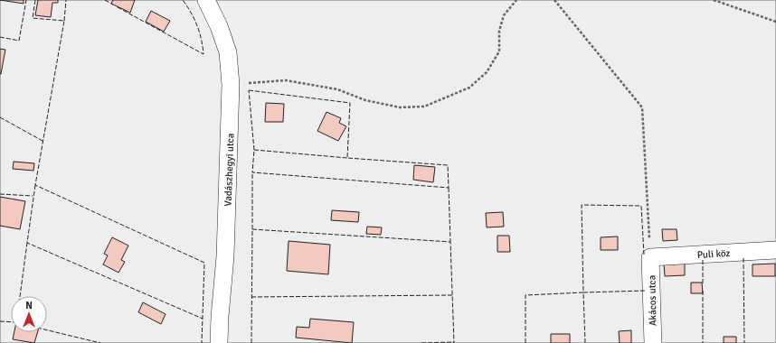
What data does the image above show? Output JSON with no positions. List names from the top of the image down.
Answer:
{
  "streets": {
    "street": ["Vadászhegyi utca", "Puli köz", "Akácos utca"]
  },
  "crossings": [
    ["Puli köz", "Akácos utca"]
  ],
  "north": "top"
}
